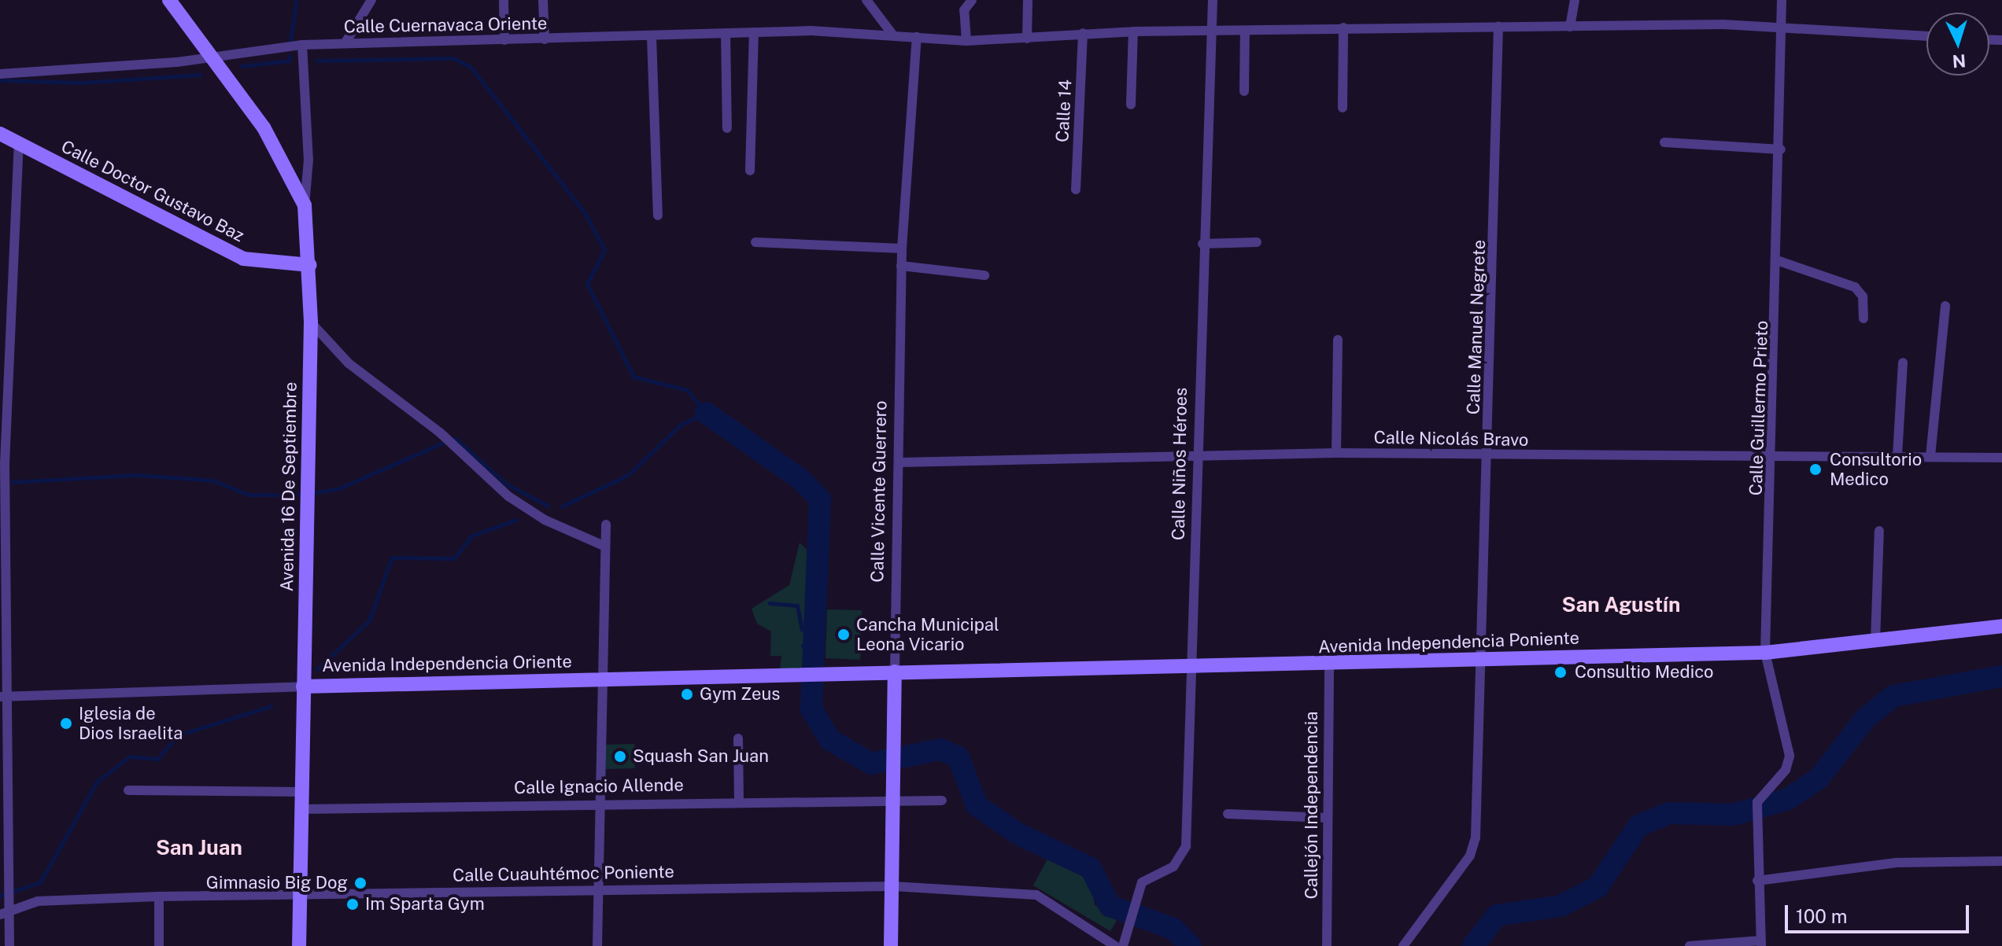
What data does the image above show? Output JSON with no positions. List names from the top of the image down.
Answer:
{
  "streets": {
    "main road": [
      "Calle Doctor Gustavo Baz",
      "Avenida 16 De Septiembre",
      "Calle Vicente Guerrero",
      "Avenida Independencia Poniente",
      "Avenida Independencia Oriente"
    ],
    "street": [
      "Calle Cuernavaca Oriente",
      "Calle 14",
      "Calle Manuel Negrete",
      "Calle Guillermo Prieto",
      "Calle Nicolás Bravo",
      "Calle Niños Héroes",
      "Calle Ignacio Allende",
      "Callejón Independencia",
      "Calle Cuauhtémoc Poniente"
    ]
  },
  "crossings": [
    ["Calle Cuernavaca Oriente", "Calle 14"],
    ["Calle Cuernavaca Oriente", "Calle Manuel Negrete"],
    ["Calle Cuernavaca Oriente", "Calle Guillermo Prieto"],
    ["Calle Cuernavaca Oriente", "Calle Niños Héroes"],
    ["Calle Cuernavaca Oriente", "Avenida 16 De Septiembre"],
    ["Calle Cuernavaca Oriente", "Calle Vicente Guerrero"],
    ["Calle Doctor Gustavo Baz", "Avenida 16 De Septiembre"],
    ["Calle Manuel Negrete", "Calle Nicolás Bravo"],
    ["Calle Manuel Negrete", "Avenida Independencia Poniente"],
    ["Calle Guillermo Prieto", "Calle Nicolás Bravo"],
    ["Calle Guillermo Prieto", "Avenida Independencia Poniente"],
    ["Calle Nicolás Bravo", "Calle Niños Héroes"],
    ["Calle Nicolás Bravo", "Calle Vicente Guerrero"],
    ["Calle Niños Héroes", "Avenida Independencia Poniente"],
    ["Avenida 16 De Septiembre", "Avenida Independencia Oriente"],
    ["Avenida 16 De Septiembre", "Calle Ignacio Allende"],
    ["Avenida 16 De Septiembre", "Calle Cuauhtémoc Poniente"],
    ["Calle Vicente Guerrero", "Avenida Independencia Poniente"],
    ["Calle Vicente Guerrero", "Avenida Independencia Oriente"],
    ["Calle Vicente Guerrero", "Calle Ignacio Allende"],
    ["Calle Vicente Guerrero", "Calle Cuauhtémoc Poniente"],
    ["Avenida Independencia Poniente", "Avenida Independencia Oriente"],
    ["Avenida Independencia Poniente", "Callejón Independencia"]
  ],
  "districts": ["San Agustín", "San Juan"],
  "places": [
    "Consultorio Medico",
    "Cancha Municipal Leona Vicario",
    "Consultio Medico",
    "Gym Zeus",
    "Iglesia de Dios Israelita",
    "Squash San Juan",
    "Gimnasio Big Dog",
    "Im Sparta Gym"
  ],
  "scale_bar": "100 m",
  "north": "bottom"
}
